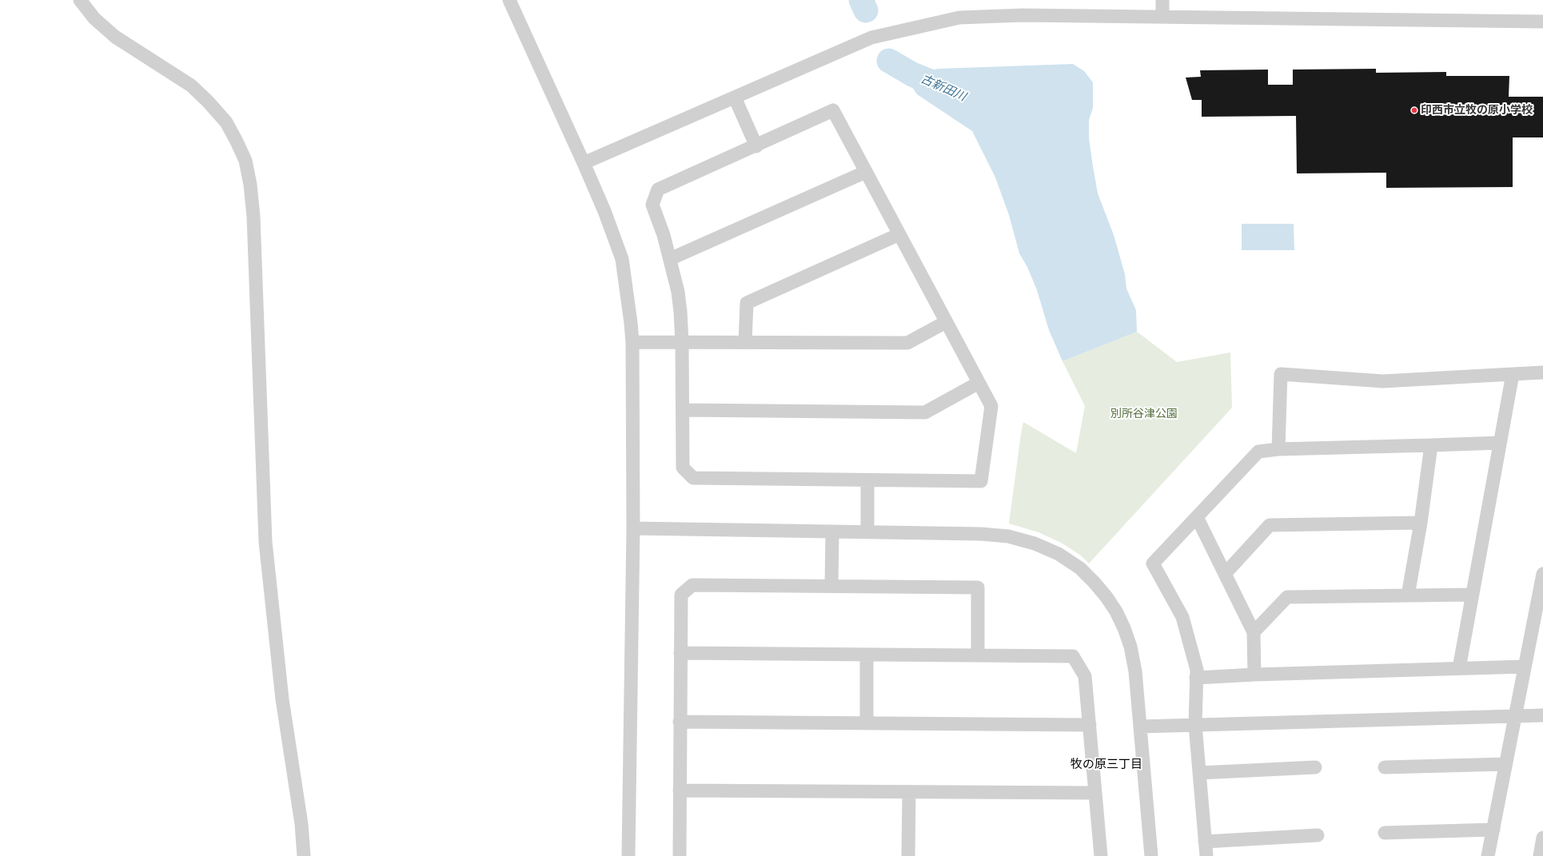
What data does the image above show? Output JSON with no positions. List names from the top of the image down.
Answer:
{
  "districts": ["牧の原三丁目"],
  "water": ["古新田川"],
  "parks": ["別所谷津公園"],
  "places": ["印西市立牧の原小学校"]
}
